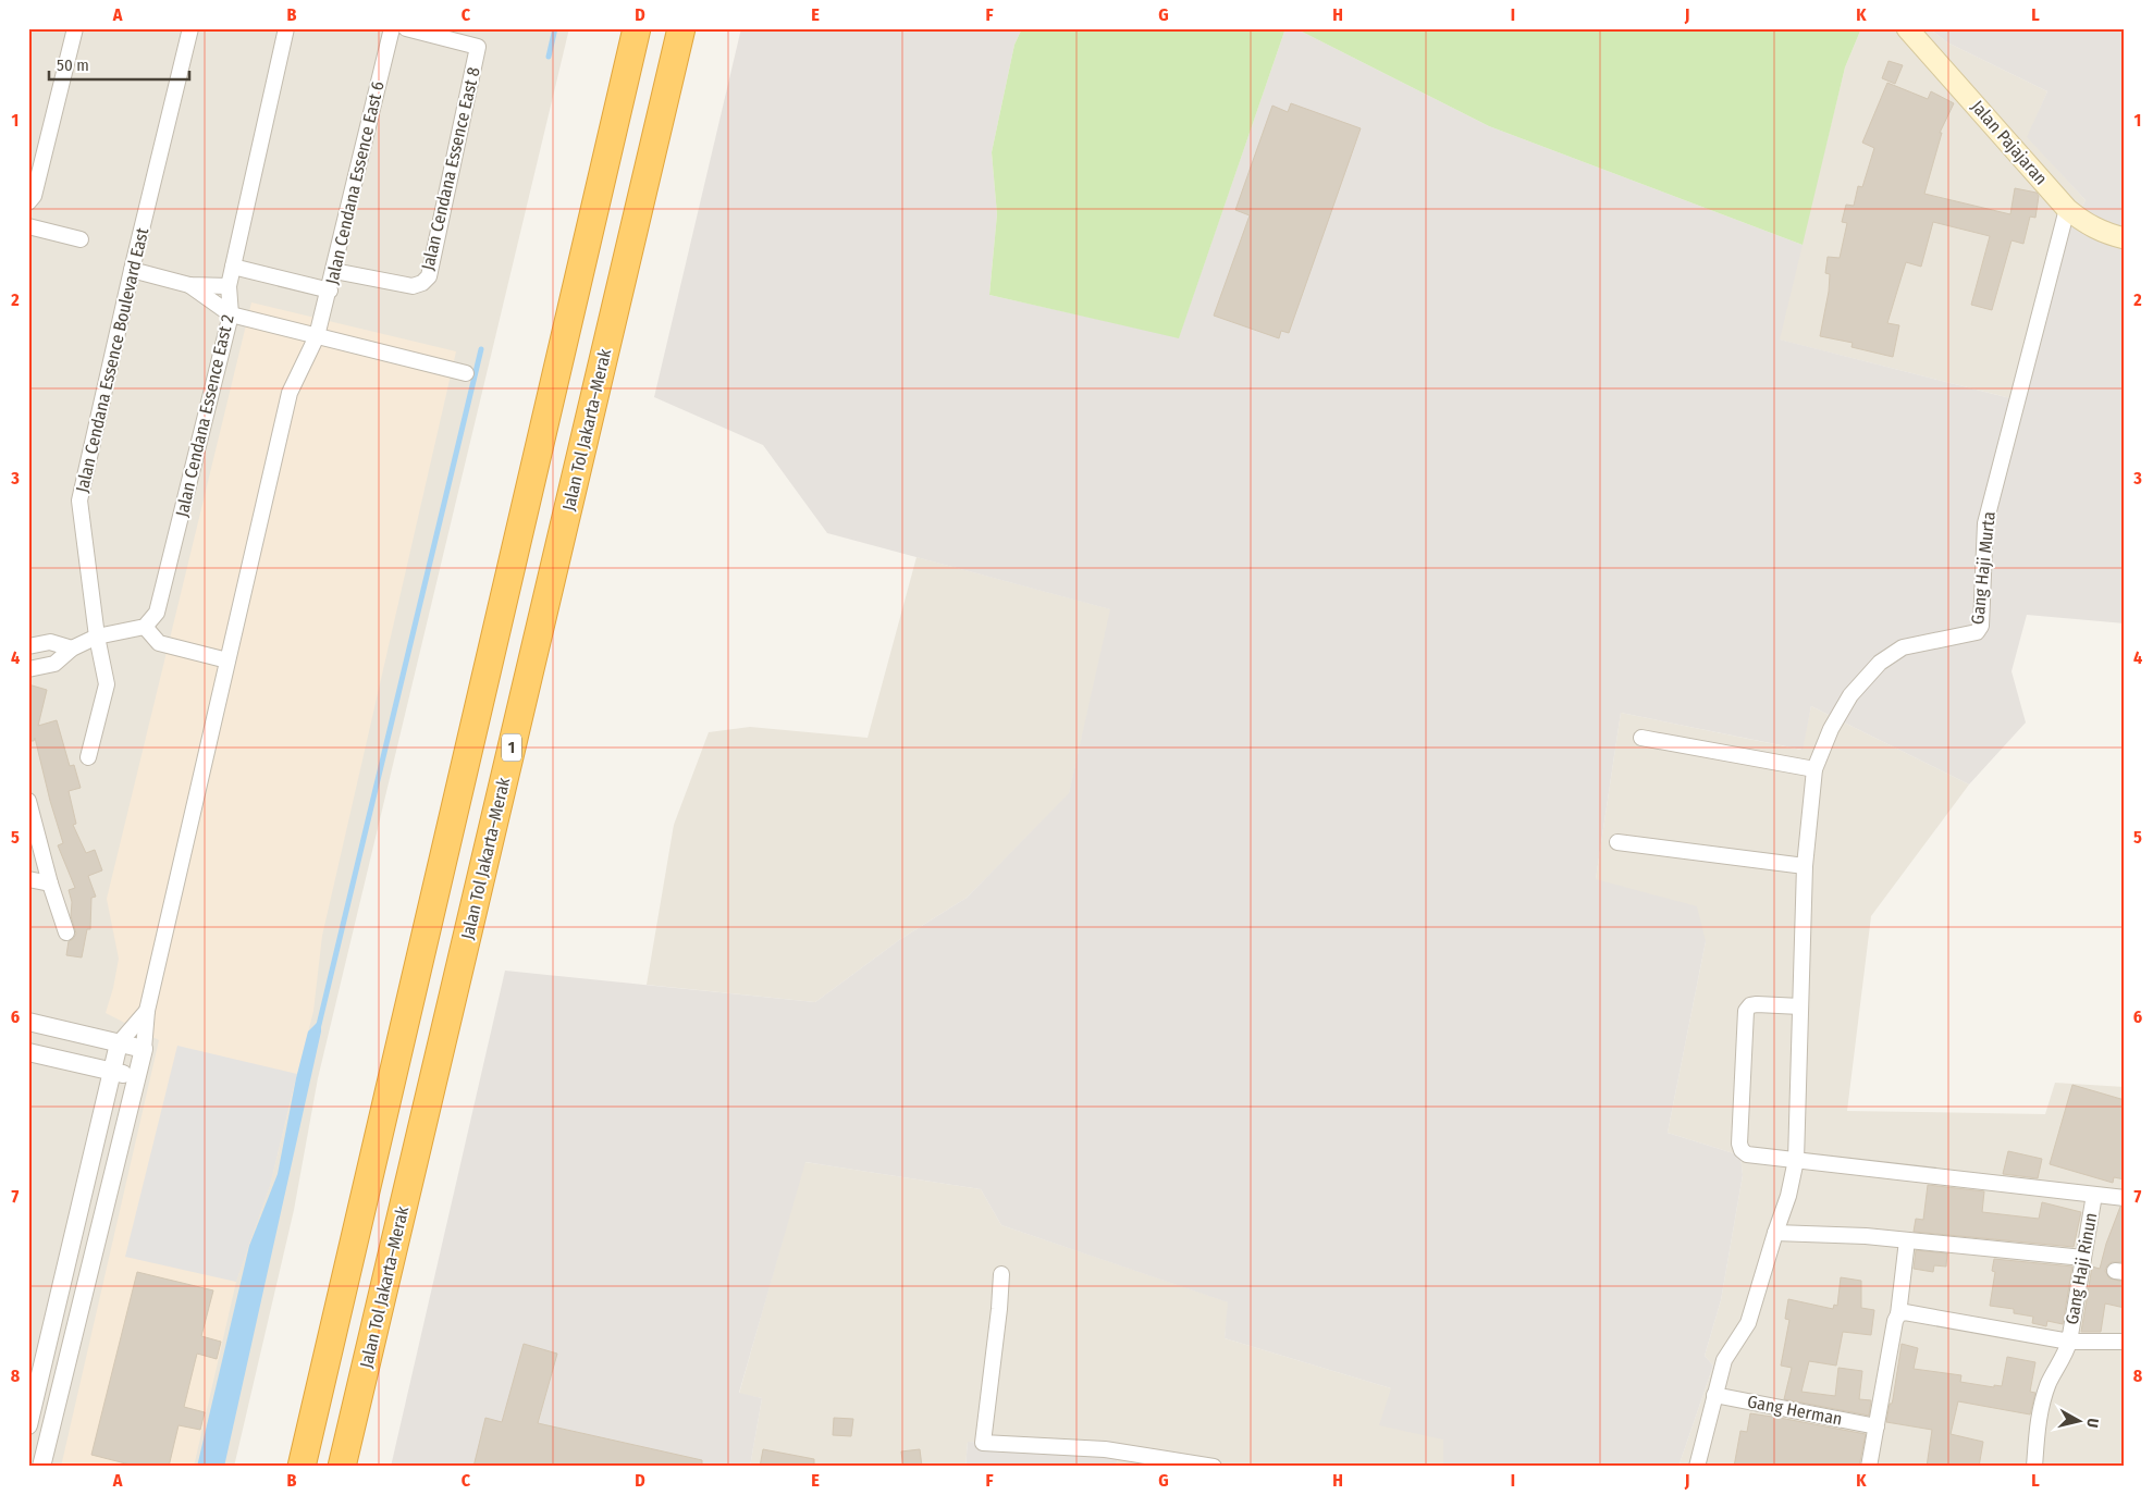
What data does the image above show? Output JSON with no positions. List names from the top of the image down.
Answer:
{
  "streets": {
    "highway": ["Jalan Tol Jakarta–Merak", "1"],
    "main road": ["Jalan Pajajaran"],
    "street": [
      "Jalan Cendana Essence East 8",
      "Jalan Cendana Essence East 6",
      "Jalan Cendana Essence Boulevard East",
      "Jalan Cendana Essence East 2",
      "Gang Haji Murta",
      "Gang Haji Rinun",
      "Gang Herman"
    ]
  },
  "crossings": [
    ["Jalan Pajajaran", "Gang Haji Murta"],
    ["Jalan Cendana Essence East 8", "Jalan Cendana Essence East 6"],
    ["Gang Haji Murta", "Gang Herman"]
  ],
  "scale_bar": "50 m",
  "north": "right",
  "grid": {
    "columns": [
      "A",
      "B",
      "C",
      "D",
      "E",
      "F",
      "G",
      "H",
      "I",
      "J",
      "K",
      "L"
    ],
    "rows": [
      "1",
      "2",
      "3",
      "4",
      "5",
      "6",
      "7",
      "8"
    ]
  }
}
